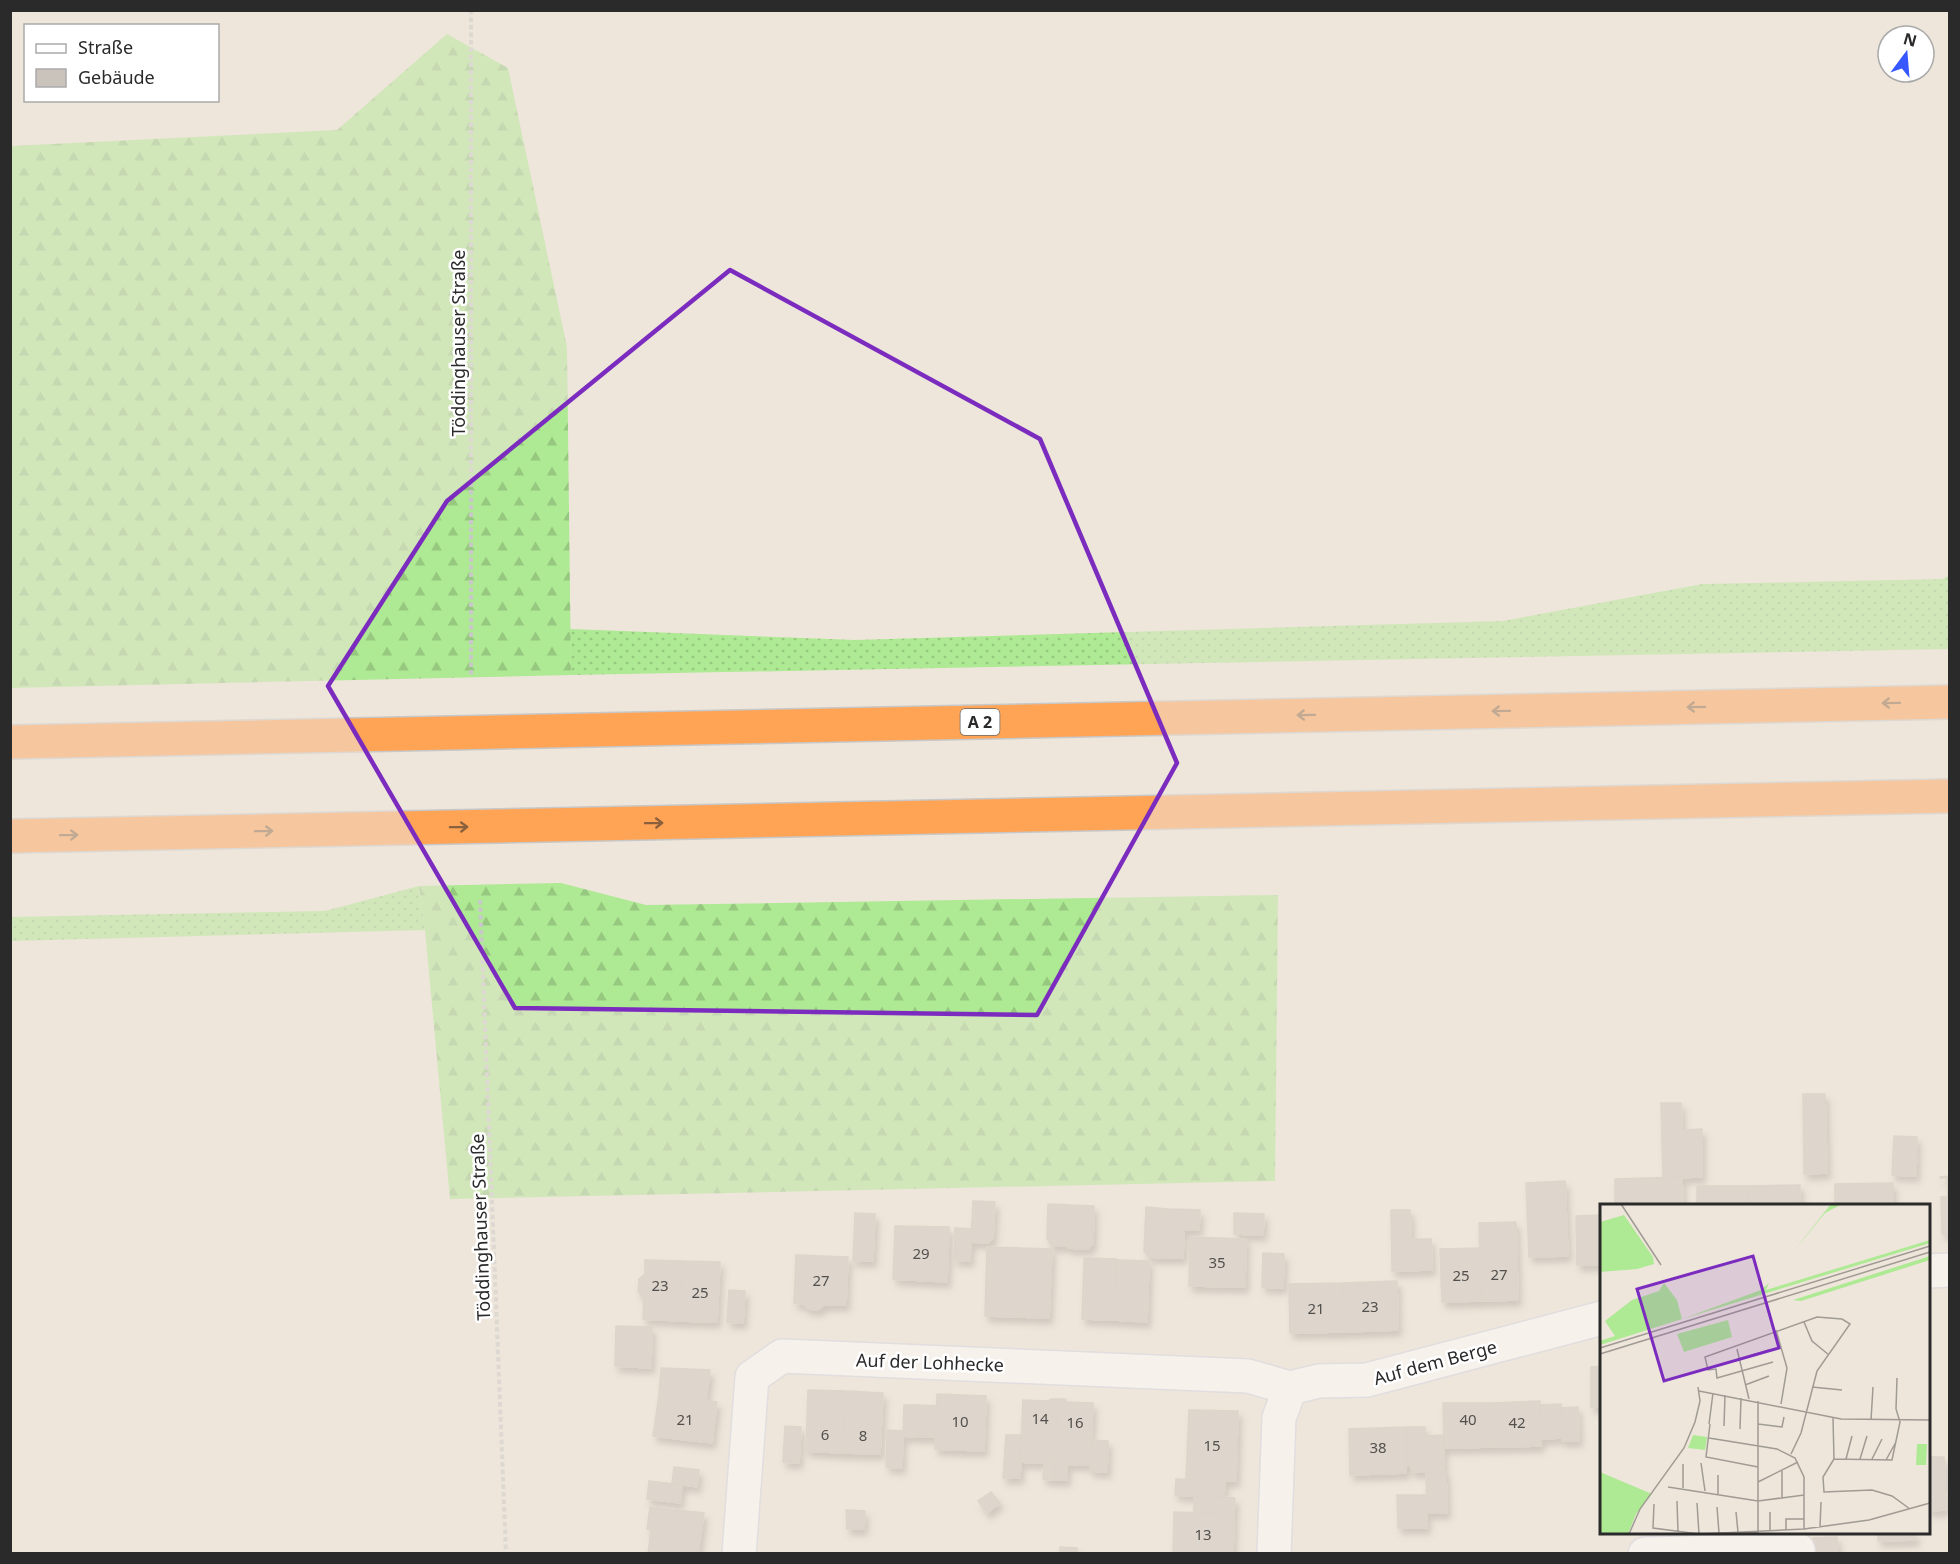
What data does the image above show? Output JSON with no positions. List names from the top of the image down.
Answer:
{
  "streets": {
    "highway": ["A 2"],
    "street": ["Auf der Lohhecke", "Auf dem Berge"],
    "path": ["Töddinghauser Straße"]
  },
  "crossings": [
    ["Auf der Lohhecke", "Auf dem Berge"]
  ],
  "house_numbers": [
    "29",
    "35",
    "27",
    "25",
    "27",
    "23",
    "25",
    "23",
    "21",
    "14",
    "21",
    "40",
    "10",
    "16",
    "42",
    "6",
    "8",
    "15",
    "38",
    "13"
  ],
  "legend": ["Straße", "Gebäude"],
  "north": "top"
}
